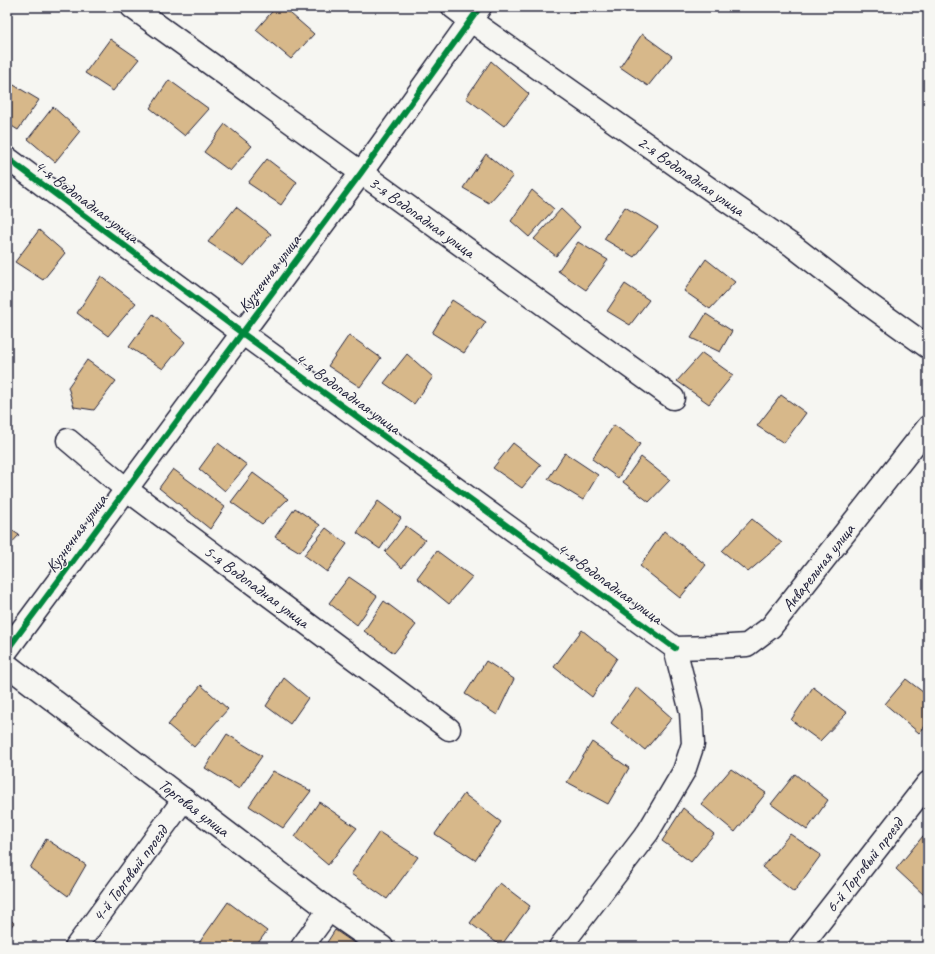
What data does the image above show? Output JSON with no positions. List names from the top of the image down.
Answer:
{
  "streets": {
    "street": [
      "2-я Водопадная улица",
      "4-я Водопадная улица",
      "3-я Водопадная улица",
      "Кузнечная улица",
      "Акварельная улица",
      "5-я Водопадная улица",
      "Торговая улица",
      "6-й Торговый проезд",
      "4-й Торговый проезд"
    ]
  },
  "crossings": [
    ["2-я Водопадная улица", "Кузнечная улица"],
    ["4-я Водопадная улица", "Кузнечная улица"],
    ["4-я Водопадная улица", "Акварельная улица"],
    ["3-я Водопадная улица", "Кузнечная улица"],
    ["Кузнечная улица", "5-я Водопадная улица"],
    ["Торговая улица", "4-й Торговый проезд"]
  ]
}
